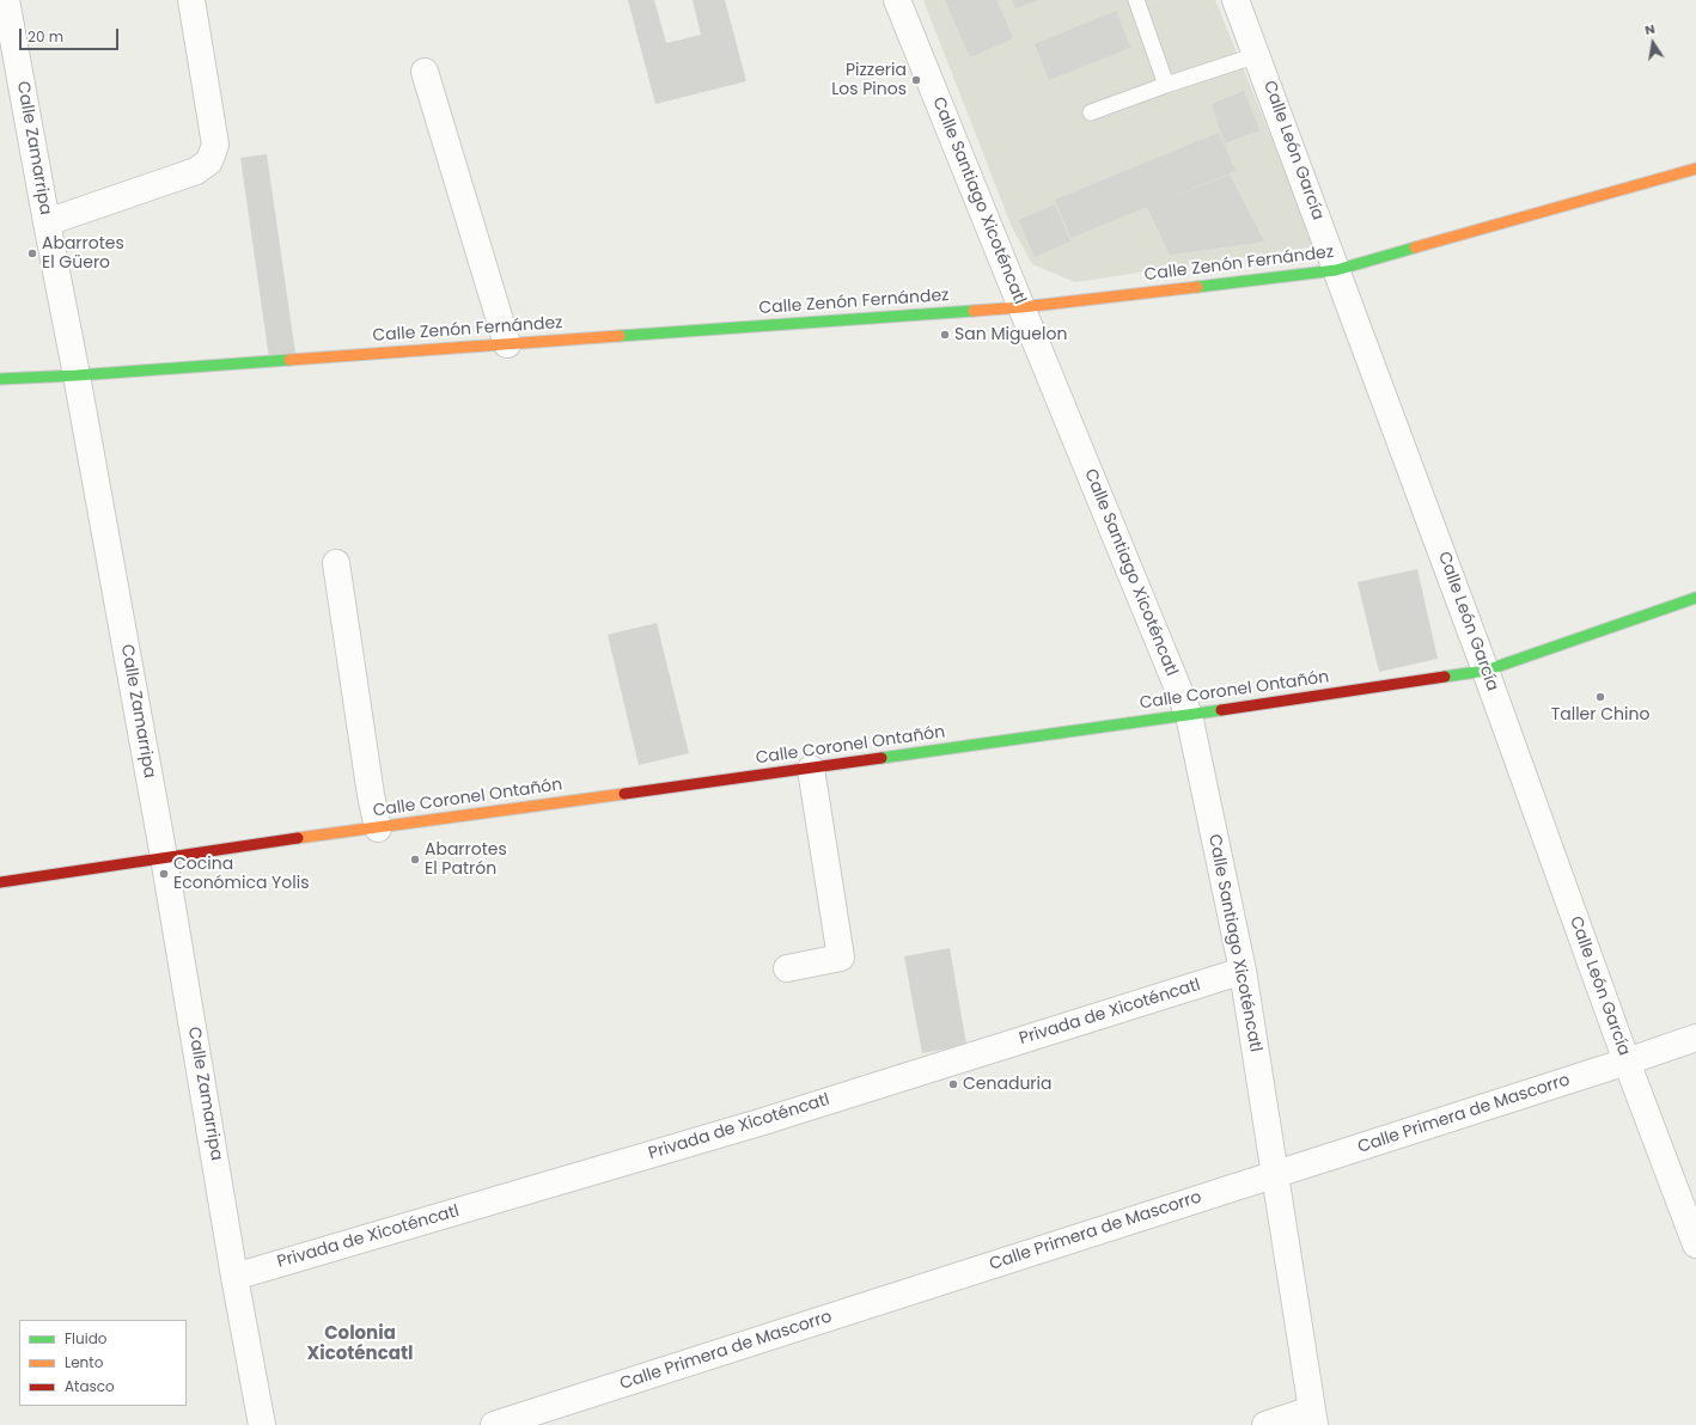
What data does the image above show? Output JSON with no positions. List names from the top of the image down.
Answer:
{
  "streets": {
    "street": [
      "Calle Zamarripa",
      "Calle León García",
      "Calle Santiago Xicoténcatl",
      "Calle Zenón Fernández",
      "Calle Coronel Ontañón",
      "Privada de Xicoténcatl",
      "Calle Primera de Mascorro"
    ]
  },
  "crossings": [
    ["Calle Zamarripa", "Calle Zenón Fernández"],
    ["Calle Zamarripa", "Calle Coronel Ontañón"],
    ["Calle Zamarripa", "Privada de Xicoténcatl"],
    ["Calle León García", "Calle Zenón Fernández"],
    ["Calle León García", "Calle Coronel Ontañón"],
    ["Calle León García", "Calle Primera de Mascorro"],
    ["Calle Santiago Xicoténcatl", "Calle Zenón Fernández"],
    ["Calle Santiago Xicoténcatl", "Calle Coronel Ontañón"],
    ["Calle Santiago Xicoténcatl", "Privada de Xicoténcatl"],
    ["Calle Santiago Xicoténcatl", "Calle Primera de Mascorro"]
  ],
  "districts": ["Colonia Xicoténcatl"],
  "places": [
    "Pizzeria Los Pinos",
    "Abarrotes El Güero",
    "San Miguelon",
    "Taller Chino",
    "Abarrotes El Patrón",
    "Cocina Económica Yolis",
    "Cenaduria"
  ],
  "legend": ["Fluido", "Lento", "Atasco"],
  "scale_bar": "20 m",
  "north": "top"
}
